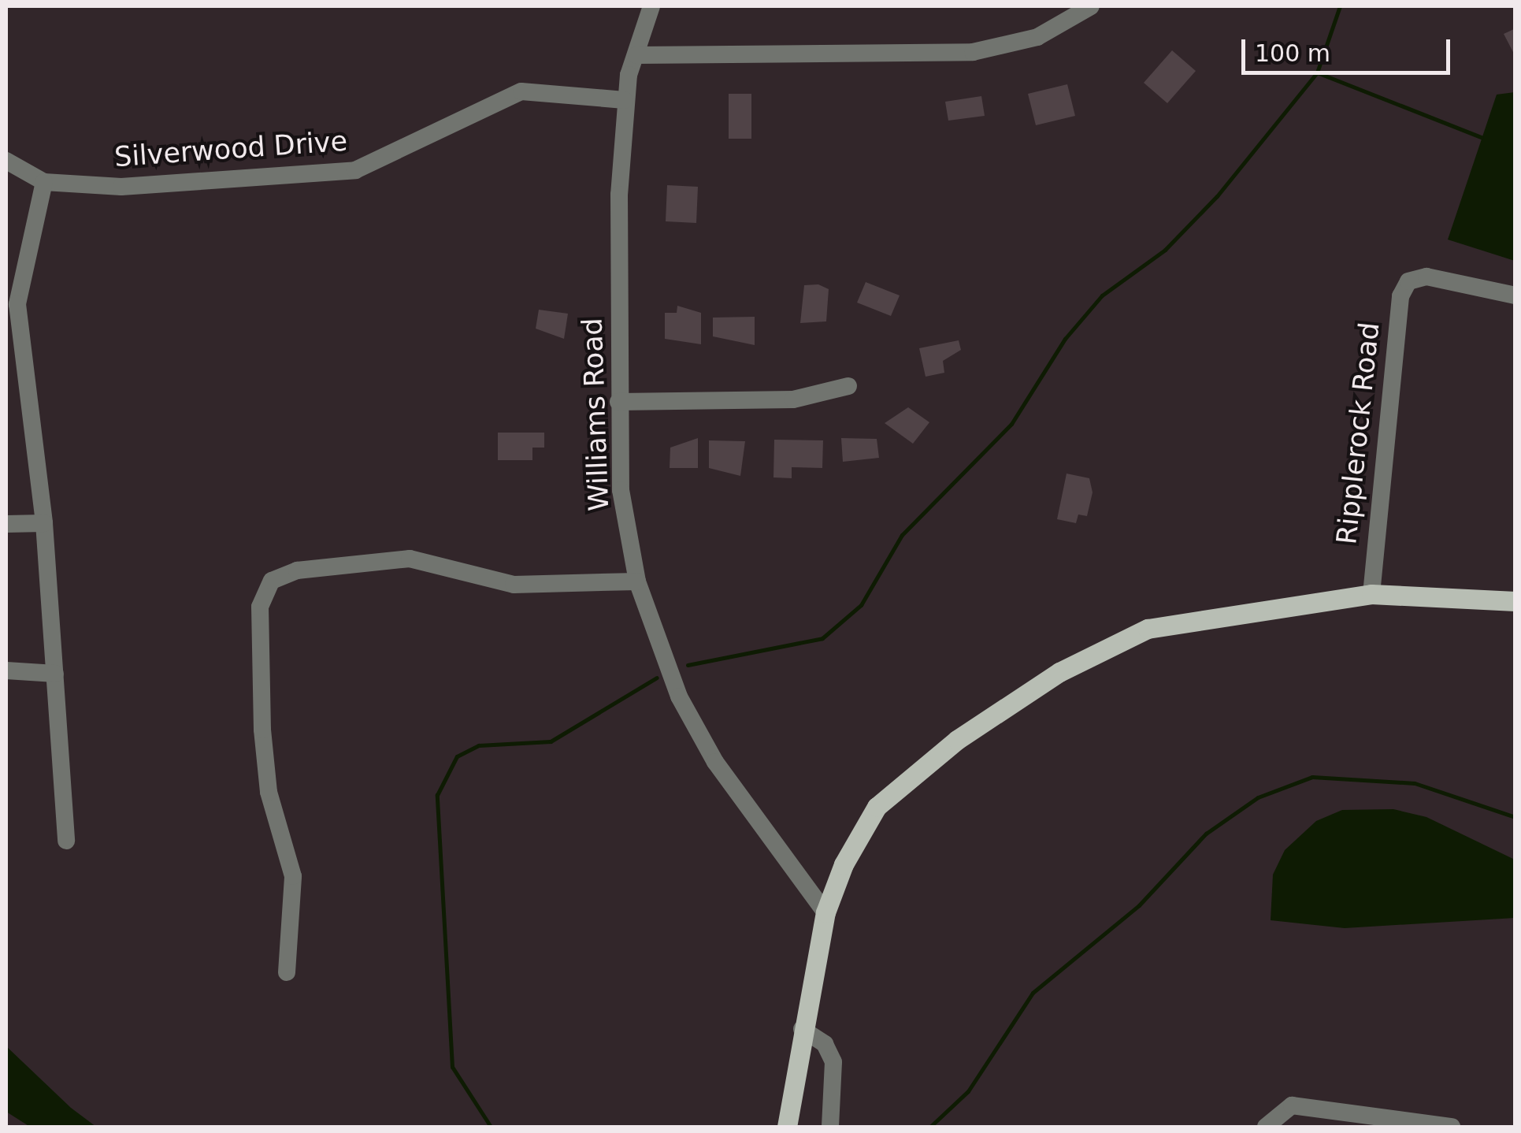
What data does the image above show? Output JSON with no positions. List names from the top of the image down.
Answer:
{
  "streets": {
    "street": ["Silverwood Drive", "Williams Road", "Ripplerock Road"]
  },
  "crossings": [
    ["Silverwood Drive", "Williams Road"]
  ],
  "scale_bar": "100 m"
}
